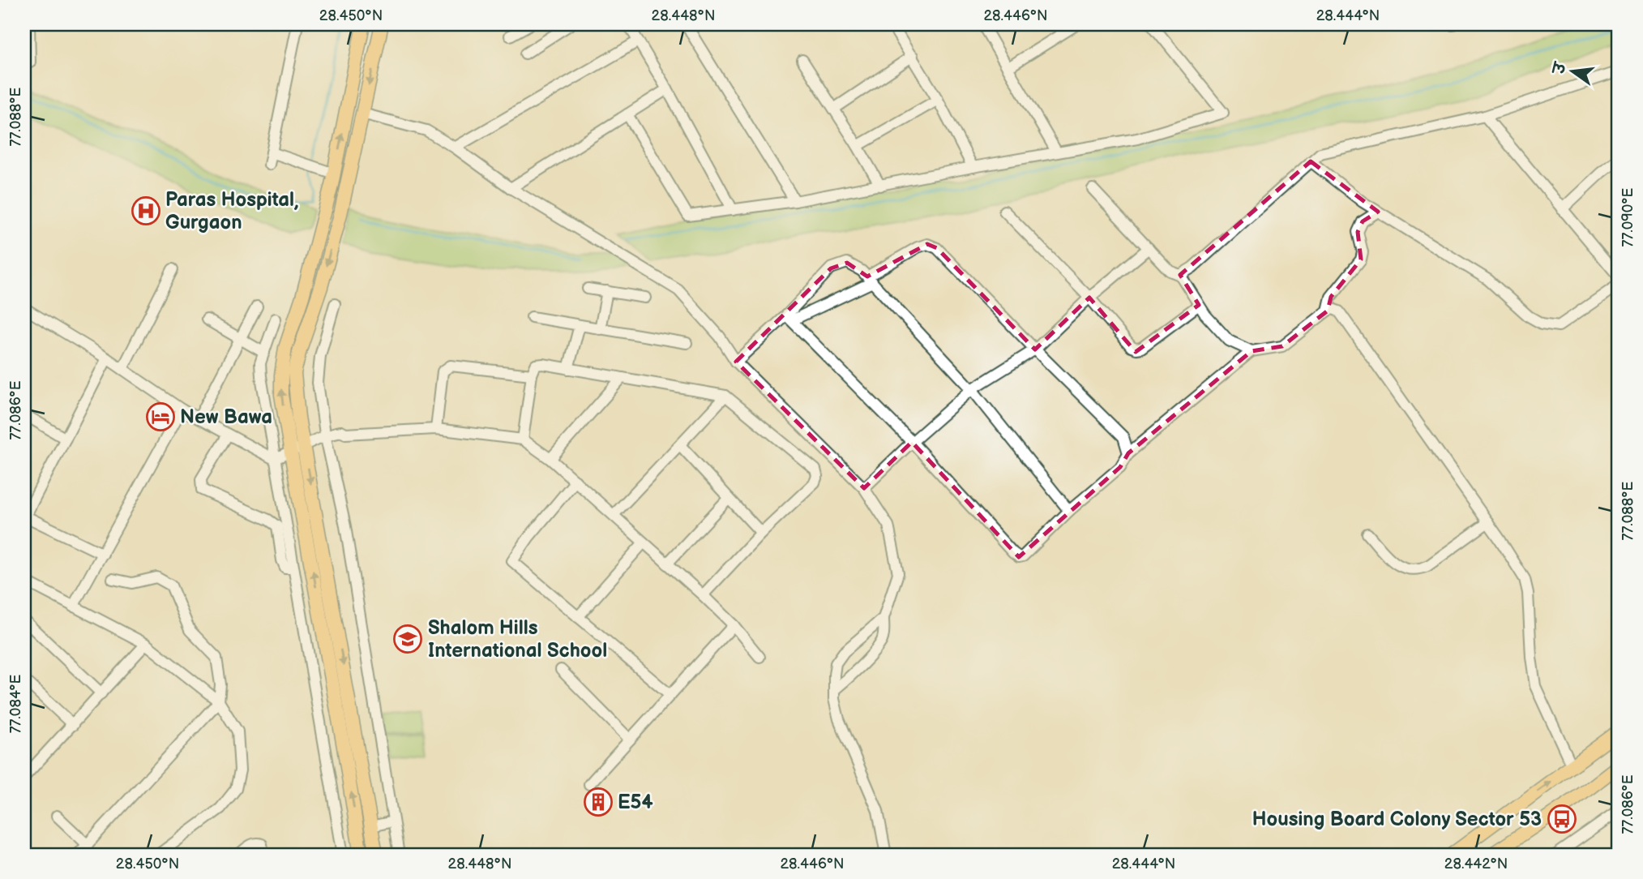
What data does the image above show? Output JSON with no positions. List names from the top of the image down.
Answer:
{
  "places": {
    "hospital": ["Paras Hospital, Gurgaon"],
    "hotel": ["New Bawa"],
    "school or university": ["Shalom Hills International School"],
    "building": ["E54"],
    "bus stop": ["Housing Board Colony Sector 53"]
  },
  "north": "left",
  "coordinates": [
    "28.450°N",
    "28.448°N",
    "28.446°N",
    "28.444°N",
    "77.088°E",
    "77.090°E",
    "77.086°E",
    "77.084°E",
    "28.442°N"
  ]
}
